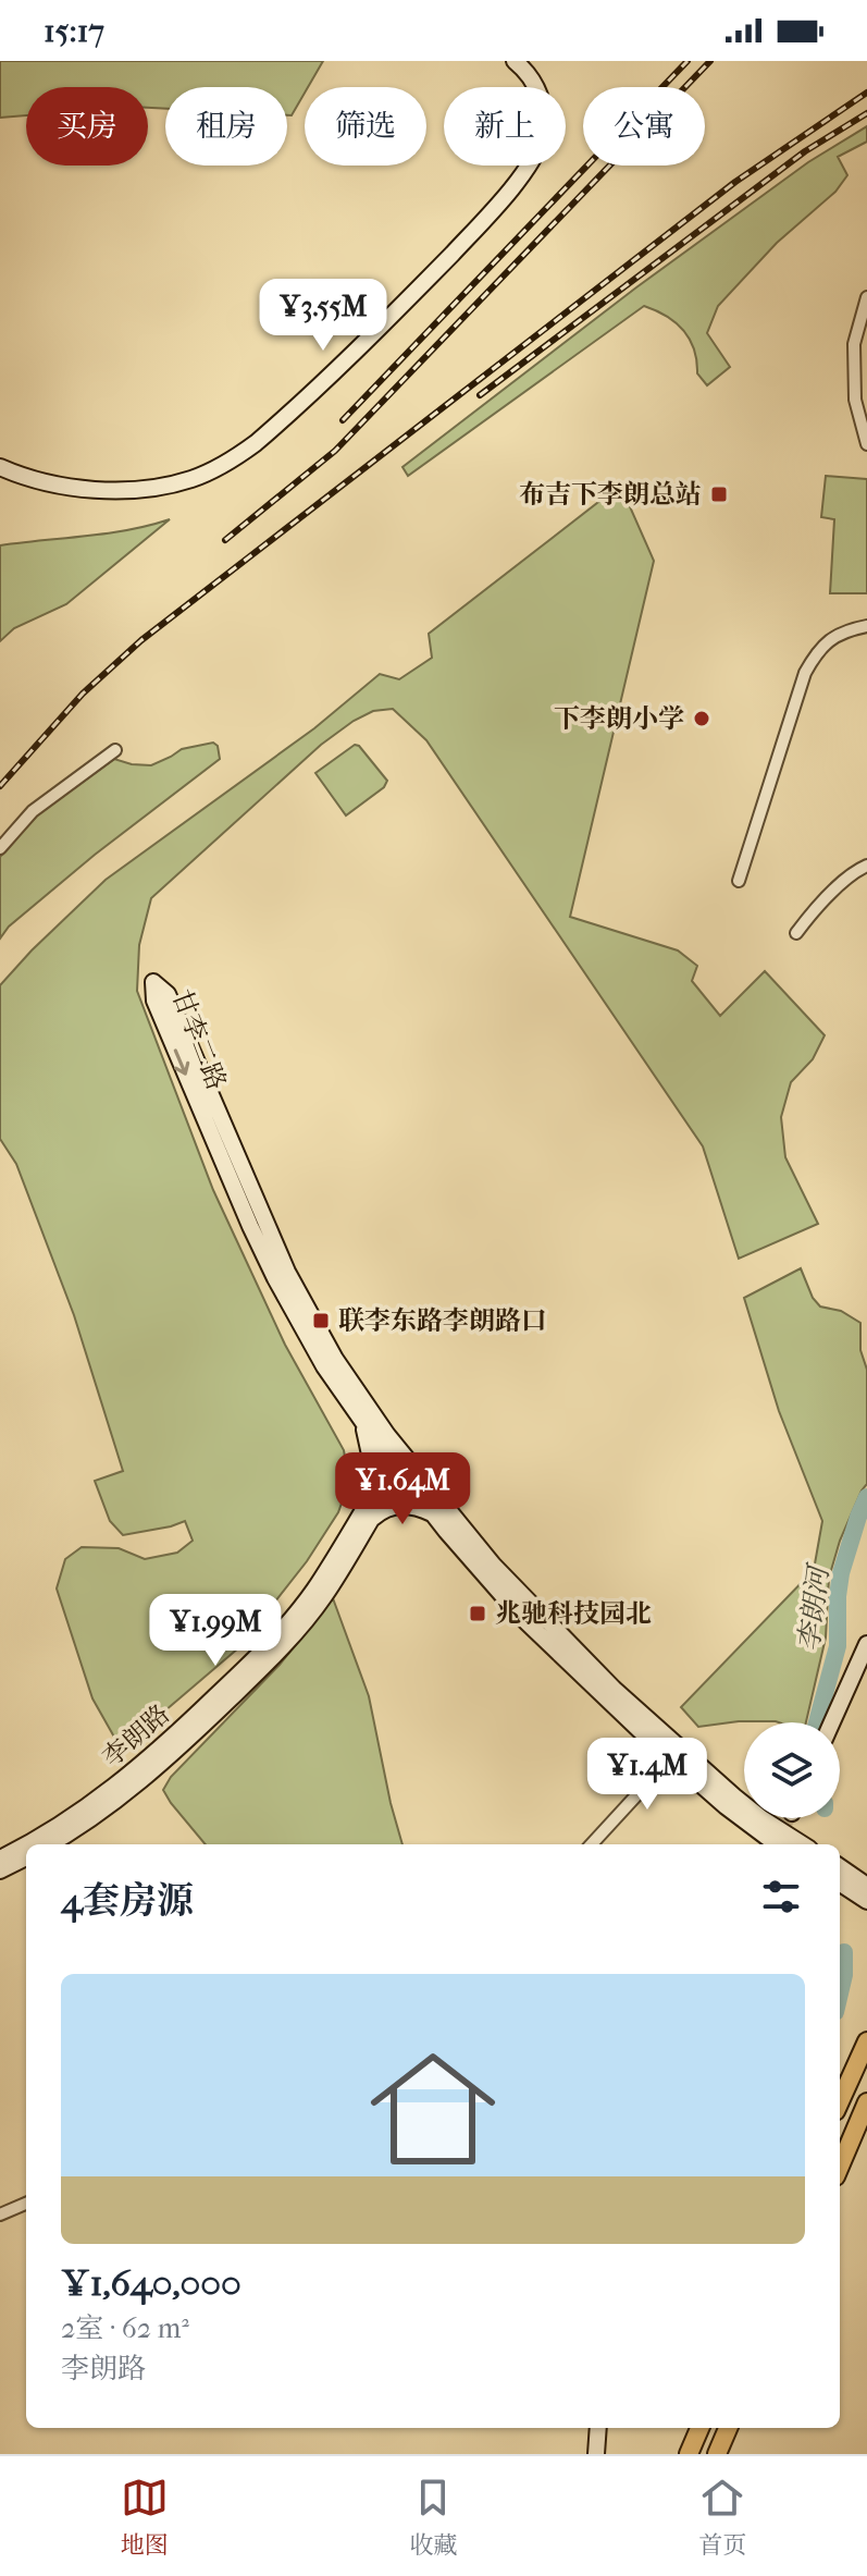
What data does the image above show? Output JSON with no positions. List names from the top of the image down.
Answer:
{
  "streets": {
    "main road": ["甘李二路", "李朗路"]
  },
  "crossings": [
    ["甘李二路", "李朗路"]
  ],
  "water": ["李朗河"],
  "places": {
    "transit": ["布吉下李朗总站", "联李东路李朗路口", "兆驰科技园北"],
    "other": ["下李朗小学"]
  },
  "page": {
    "status": "15:17",
    "chip": [
      "买房",
      "租房",
      "筛选",
      "新上",
      "公寓"
    ],
    "price": [
      "¥3.55M",
      "¥1.64M",
      "¥1.99M",
      "¥1.4M"
    ],
    "heading": "4套房源",
    "list": [
      {
        "name": "¥1,640,000",
        "note": "2室 · 62 m² · 李朗路"
      }
    ],
    "tabs": ["地图", "收藏", "首页"]
  }
}
